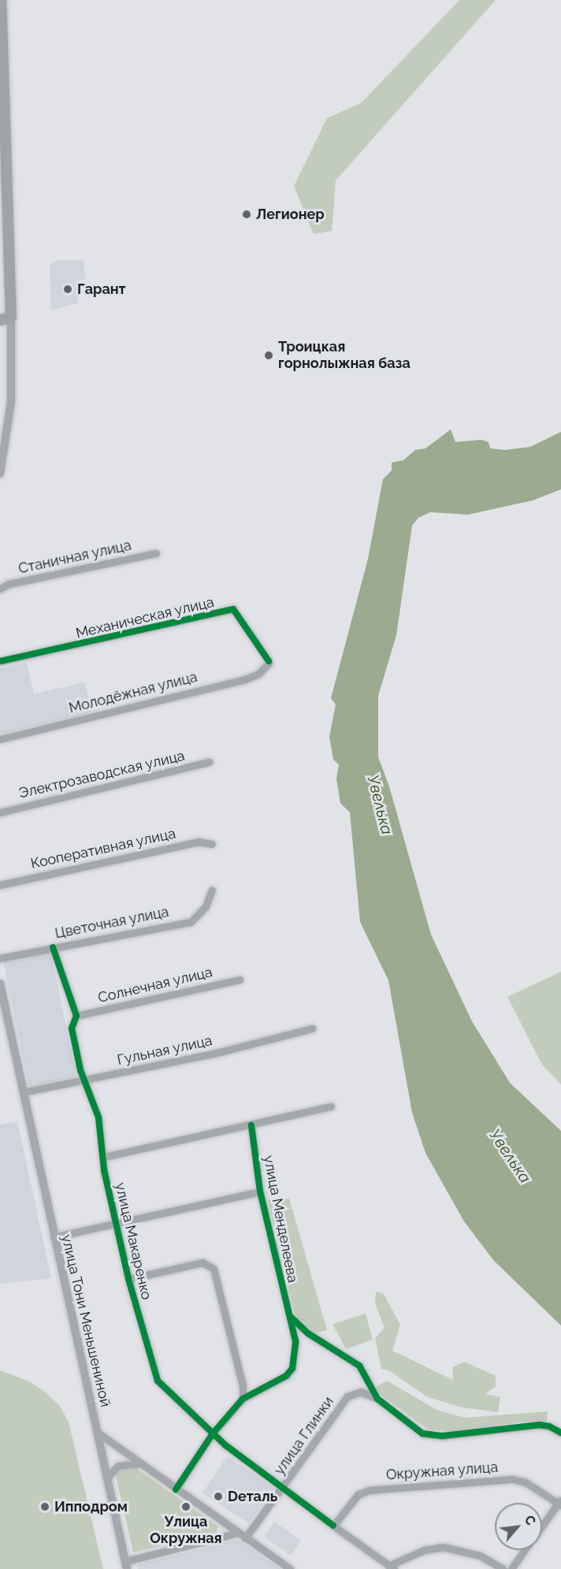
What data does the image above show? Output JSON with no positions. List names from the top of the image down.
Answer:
{
  "streets": {
    "main road": ["улица Тони Меньшениной"],
    "street": [
      "Станичная улица",
      "Механическая улица",
      "Молодёжная улица",
      "Электрозаводская улица",
      "Кооперативная улица",
      "Цветочная улица",
      "Солнечная улица",
      "Гульная улица",
      "улица Менделеева",
      "улица Макаренко",
      "улица Глинки",
      "Окружная улица"
    ]
  },
  "crossings": [
    ["Механическая улица", "Молодёжная улица"],
    ["Цветочная улица", "улица Макаренко"],
    ["Солнечная улица", "улица Макаренко"],
    ["Гульная улица", "улица Макаренко"],
    ["Гульная улица", "улица Тони Меньшениной"],
    ["улица Менделеева", "улица Макаренко"],
    ["улица Макаренко", "улица Глинки"]
  ],
  "water": ["Увелька"],
  "places": [
    "Легионер",
    "Гарант",
    "Троицкая горнолыжная база",
    "Dеталь",
    "Ипподром",
    "Улица Окружная"
  ],
  "north": "top right"
}
